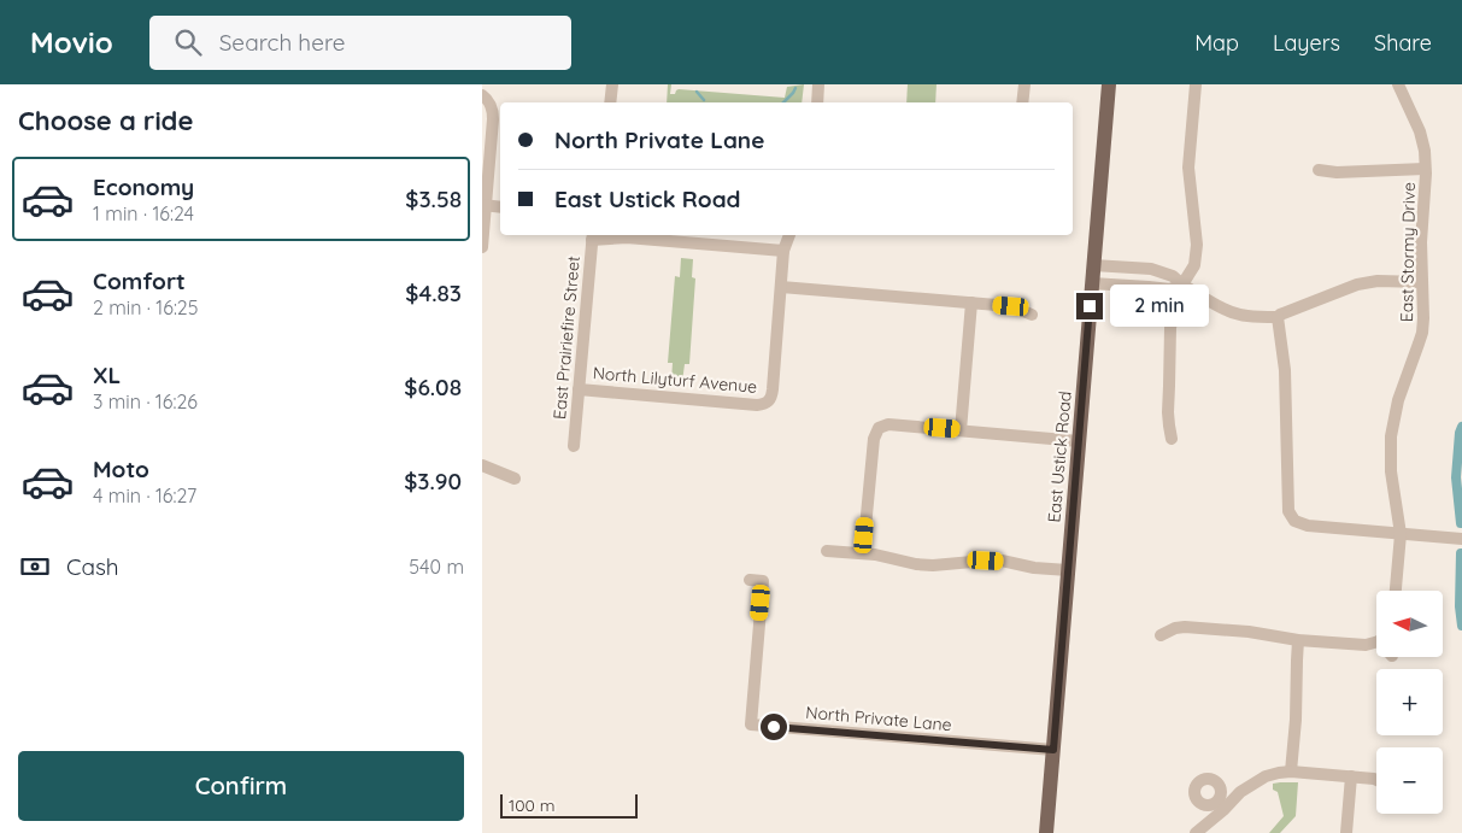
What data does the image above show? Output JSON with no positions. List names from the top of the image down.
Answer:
{
  "streets": {
    "main road": ["East Ustick Road"],
    "street": [
      "East Stormy Drive",
      "East Prairiefire Street",
      "North Lilyturf Avenue",
      "North Private Lane"
    ]
  },
  "crossings": [
    ["East Prairiefire Street", "North Lilyturf Avenue"],
    ["East Ustick Road", "North Private Lane"]
  ],
  "scale_bar": "100 m",
  "north": "left",
  "page": {
    "header": "Movio",
    "search": "Search here",
    "nav": ["Map", "Layers", "Share"],
    "heading": "Choose a ride",
    "banner": ["North Private Lane", "East Ustick Road"],
    "list": [
      {
        "name": "Economy",
        "note": "1 min · 16:24",
        "value": "$3.58"
      },
      {
        "name": "Comfort",
        "note": "2 min · 16:25",
        "value": "$4.83"
      },
      {
        "name": "XL",
        "note": "3 min · 16:26",
        "value": "$6.08"
      },
      {
        "name": "Moto",
        "note": "4 min · 16:27",
        "value": "$3.90"
      }
    ],
    "bubble": "2 min",
    "pay": ["Cash", "540 m"],
    "map_buttons": ["+", "−"],
    "buttons": "Confirm",
    "scale": "100 m"
  }
}
